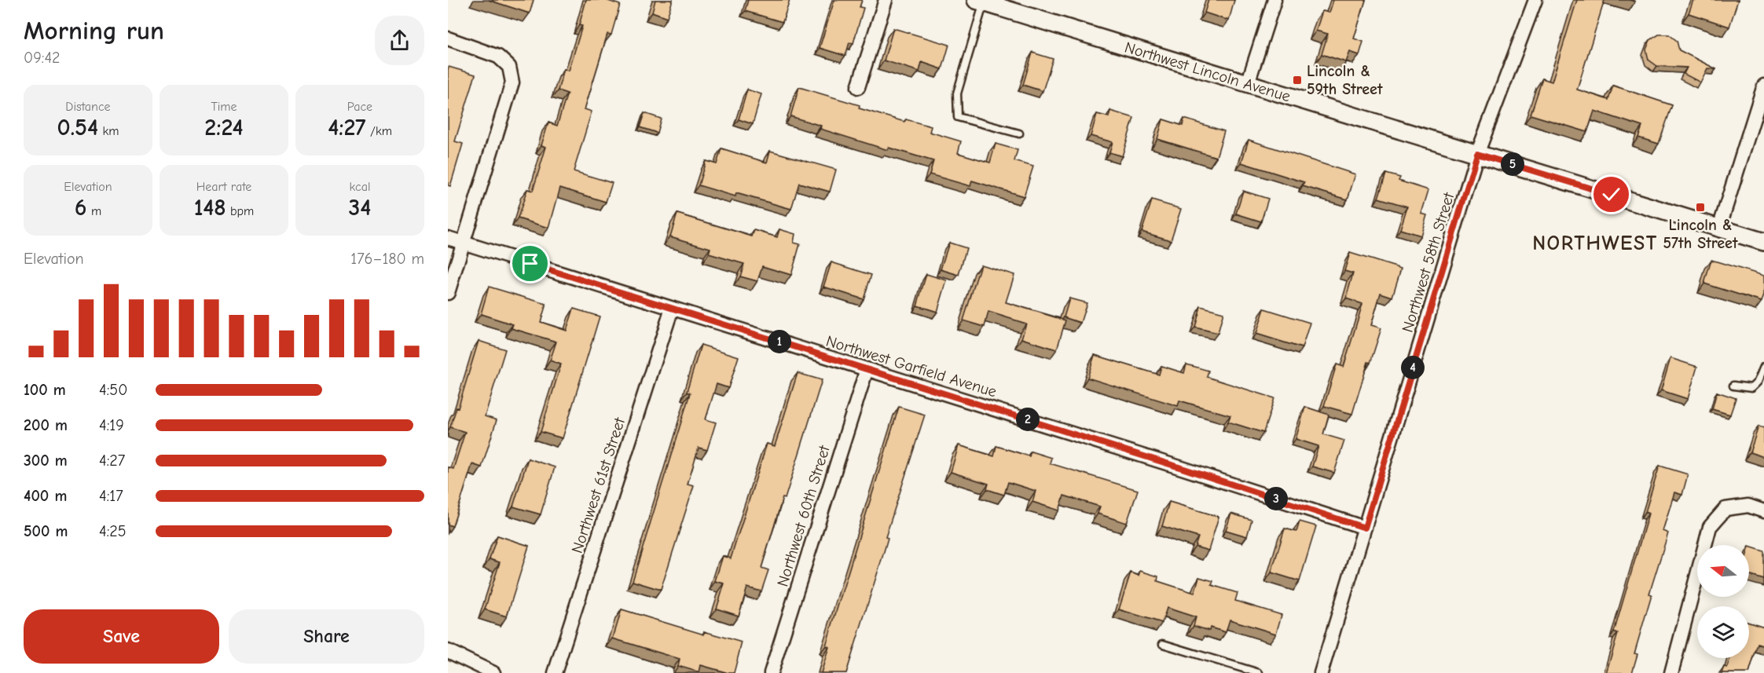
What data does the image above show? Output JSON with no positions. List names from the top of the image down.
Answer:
{
  "streets": {
    "street": [
      "Northwest Lincoln Avenue",
      "Northwest 58th Street",
      "Northwest Garfield Avenue",
      "Northwest 61st Street",
      "Northwest 60th Street"
    ]
  },
  "crossings": [
    ["Northwest Lincoln Avenue", "Northwest 58th Street"],
    ["Northwest 58th Street", "Northwest Garfield Avenue"],
    ["Northwest Garfield Avenue", "Northwest 61st Street"],
    ["Northwest Garfield Avenue", "Northwest 60th Street"]
  ],
  "districts": ["NORTHWEST"],
  "places": {
    "transit": ["Lincoln & 59th Street", "Lincoln & 57th Street"]
  },
  "north": "left",
  "page": {
    "heading": ["Morning run", "09:42"],
    "stats": [
      ["Distance", "0.54 km"],
      ["Time", "2:24"],
      ["Pace", "4:27 /km"],
      ["Elevation", "6 m"],
      ["Heart rate", "148 bpm"],
      ["kcal", "34"]
    ],
    "pins": [
      "5",
      "1",
      "4",
      "2",
      "3"
    ],
    "chart": ["Elevation", "176–180 m"],
    "list": [
      {
        "name": "100 m",
        "note": "4:50"
      },
      {
        "name": "200 m",
        "note": "4:19"
      },
      {
        "name": "300 m",
        "note": "4:27"
      },
      {
        "name": "400 m",
        "note": "4:17"
      },
      {
        "name": "500 m",
        "note": "4:25"
      }
    ],
    "buttons": ["Save", "Share"]
  }
}
